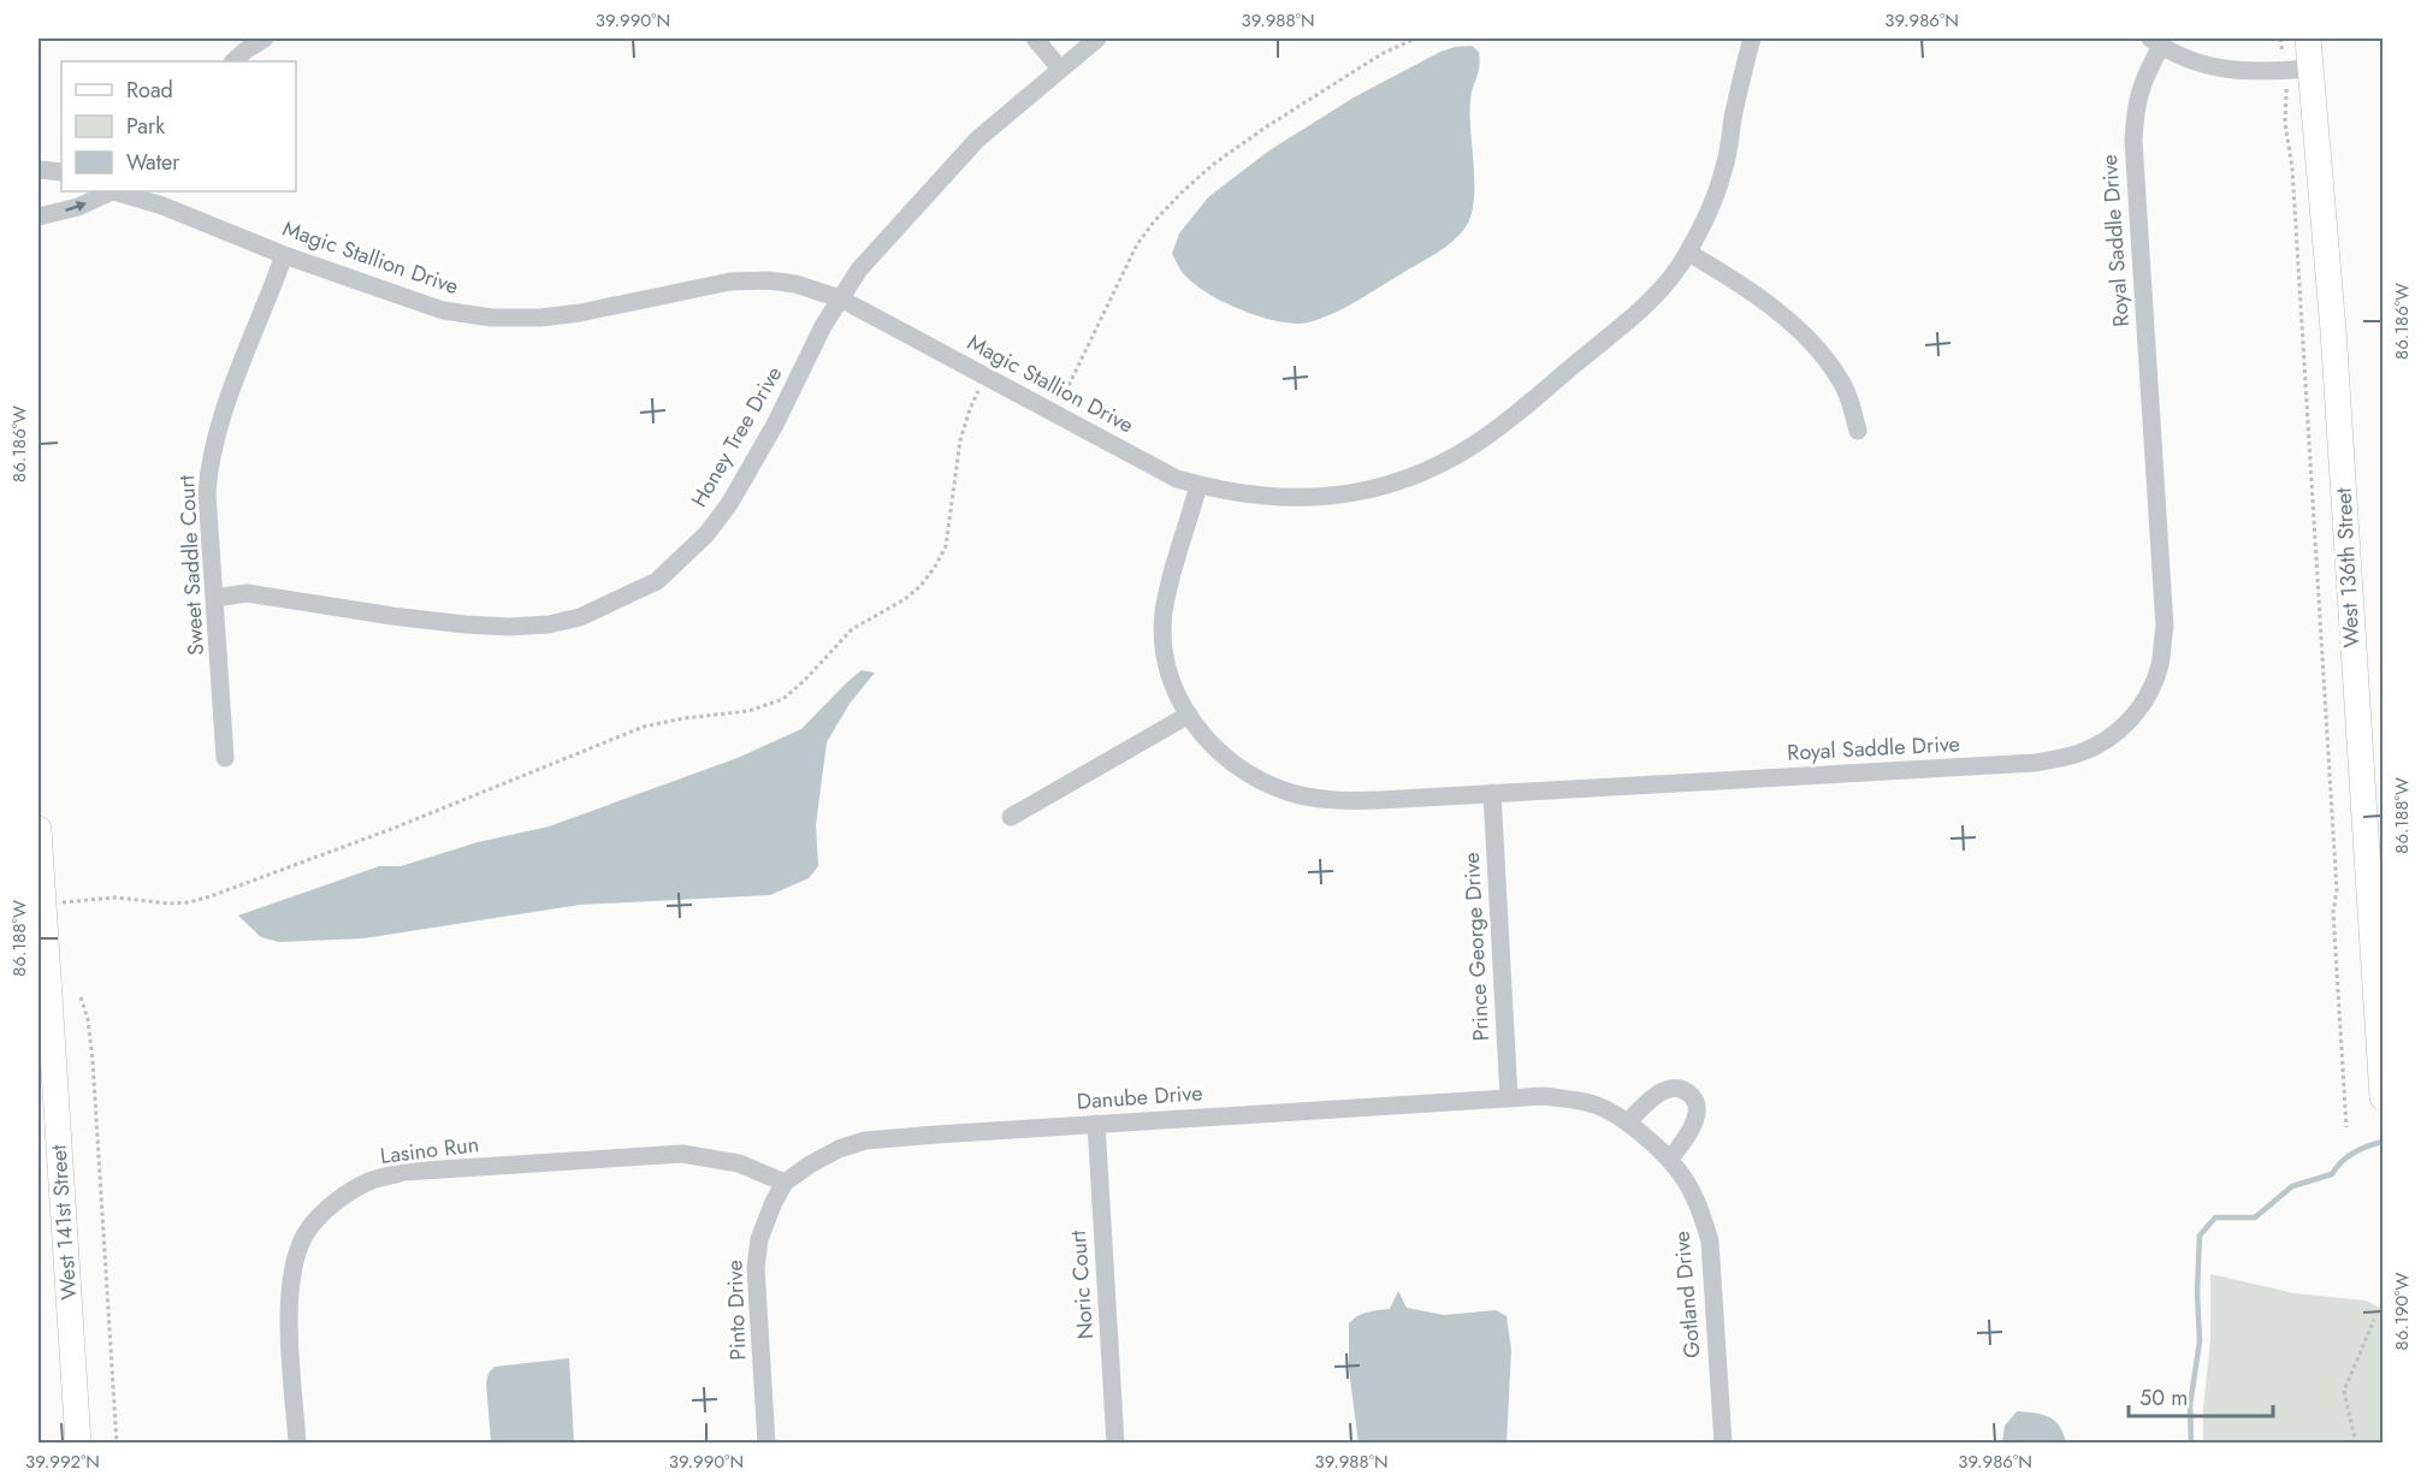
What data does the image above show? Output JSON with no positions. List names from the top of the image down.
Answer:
{
  "streets": {
    "street": [
      "Royal Saddle Drive",
      "Magic Stallion Drive",
      "Honey Tree Drive",
      "Sweet Saddle Court",
      "West 136th Street",
      "Prince George Drive",
      "Danube Drive",
      "Lasino Run",
      "West 141st Street",
      "Noric Court",
      "Gotland Drive",
      "Pinto Drive"
    ]
  },
  "crossings": [
    ["Royal Saddle Drive", "Magic Stallion Drive"],
    ["Royal Saddle Drive", "Prince George Drive"],
    ["Magic Stallion Drive", "Honey Tree Drive"],
    ["Magic Stallion Drive", "Sweet Saddle Court"],
    ["Honey Tree Drive", "Sweet Saddle Court"],
    ["Prince George Drive", "Danube Drive"],
    ["Prince George Drive", "Gotland Drive"],
    ["Danube Drive", "Lasino Run"],
    ["Danube Drive", "Noric Court"],
    ["Danube Drive", "Gotland Drive"],
    ["Danube Drive", "Pinto Drive"],
    ["Lasino Run", "Pinto Drive"]
  ],
  "legend": ["Road", "Park", "Water"],
  "scale_bar": "50 m",
  "coordinates": [
    "39.990°N",
    "39.988°N",
    "39.986°N",
    "86.186°W",
    "86.188°W",
    "86.190°W",
    "39.992°N"
  ]
}
